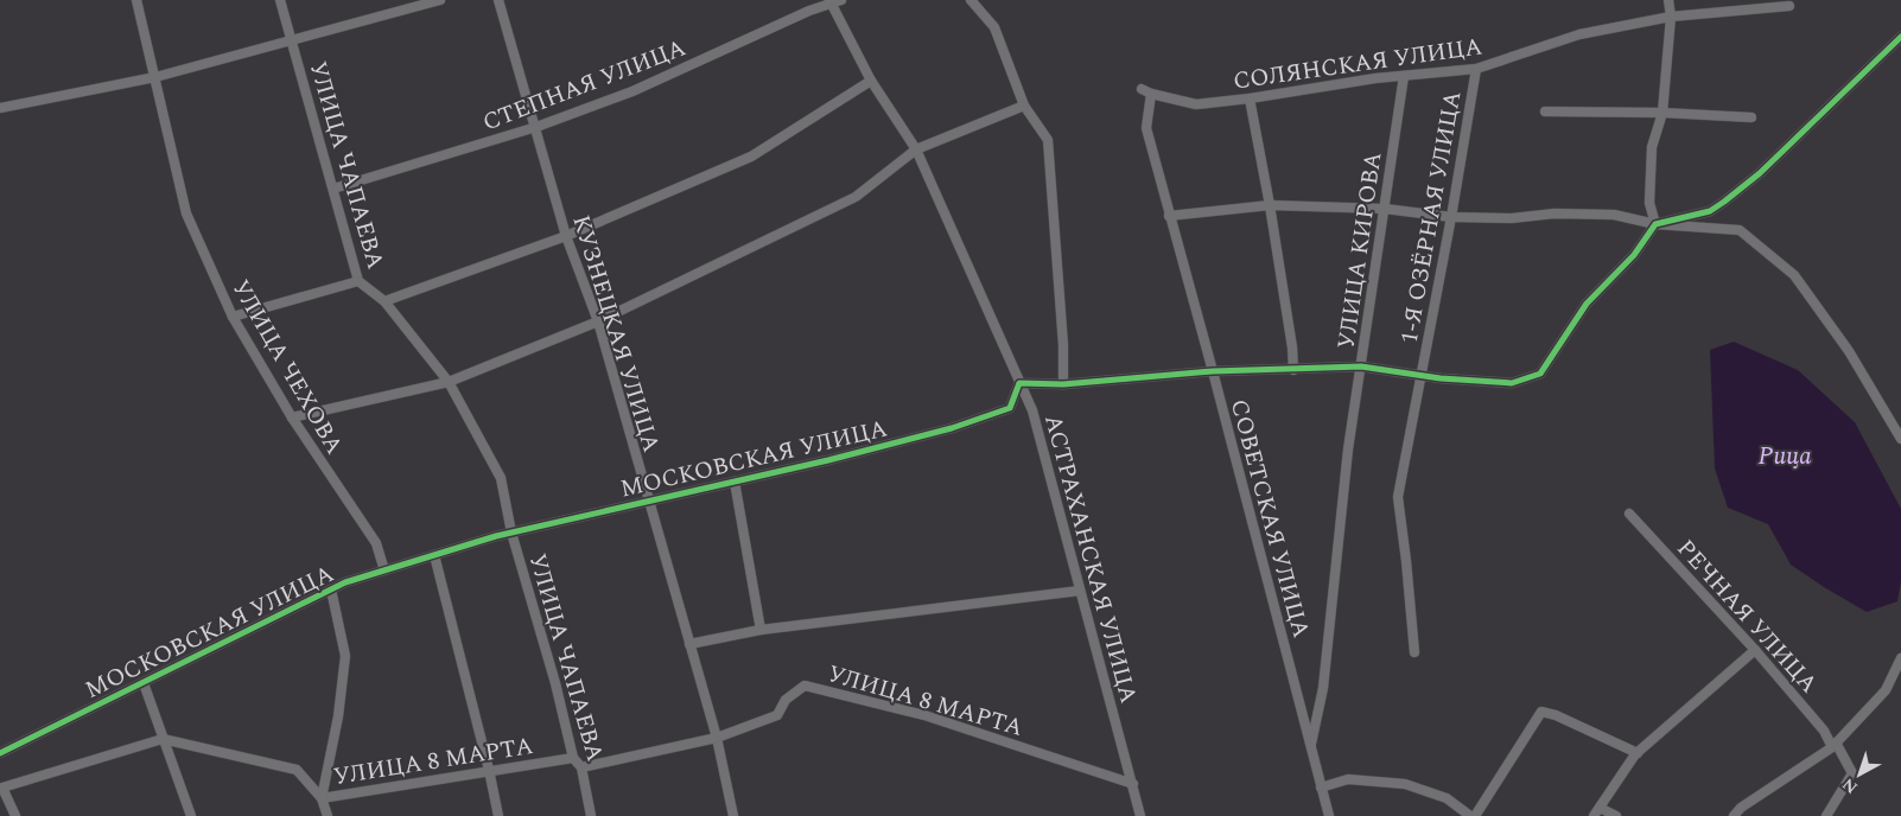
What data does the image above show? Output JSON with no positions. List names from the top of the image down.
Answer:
{
  "streets": {
    "street": [
      "СОЛЯНСКАЯ УЛИЦА",
      "СТЕПНАЯ УЛИЦА",
      "УЛИЦА ЧАПАЕВА",
      "1-Я ОЗЁРНАЯ УЛИЦА",
      "УЛИЦА КИРОВА",
      "КУЗНЕЦКАЯ УЛИЦА",
      "УЛИЦА ЧЕХОВА",
      "МОСКОВСКАЯ УЛИЦА",
      "СОВЕТСКАЯ УЛИЦА",
      "АСТРАХАНСКАЯ УЛИЦА",
      "РЕЧНАЯ УЛИЦА",
      "УЛИЦА 8 МАРТА"
    ]
  },
  "crossings": [
    ["СОЛЯНСКАЯ УЛИЦА", "1-Я ОЗЁРНАЯ УЛИЦА"],
    ["СОЛЯНСКАЯ УЛИЦА", "УЛИЦА КИРОВА"],
    ["СОЛЯНСКАЯ УЛИЦА", "СОВЕТСКАЯ УЛИЦА"],
    ["СТЕПНАЯ УЛИЦА", "УЛИЦА ЧАПАЕВА"],
    ["СТЕПНАЯ УЛИЦА", "КУЗНЕЦКАЯ УЛИЦА"],
    ["СТЕПНАЯ УЛИЦА", "АСТРАХАНСКАЯ УЛИЦА"],
    ["УЛИЦА ЧАПАЕВА", "МОСКОВСКАЯ УЛИЦА"],
    ["УЛИЦА ЧАПАЕВА", "УЛИЦА 8 МАРТА"],
    ["УЛИЦА КИРОВА", "СОВЕТСКАЯ УЛИЦА"],
    ["КУЗНЕЦКАЯ УЛИЦА", "МОСКОВСКАЯ УЛИЦА"],
    ["КУЗНЕЦКАЯ УЛИЦА", "УЛИЦА 8 МАРТА"],
    ["УЛИЦА ЧЕХОВА", "МОСКОВСКАЯ УЛИЦА"],
    ["МОСКОВСКАЯ УЛИЦА", "АСТРАХАНСКАЯ УЛИЦА"],
    ["АСТРАХАНСКАЯ УЛИЦА", "УЛИЦА 8 МАРТА"]
  ],
  "water": ["Рица"],
  "north": "bottom left"
}
